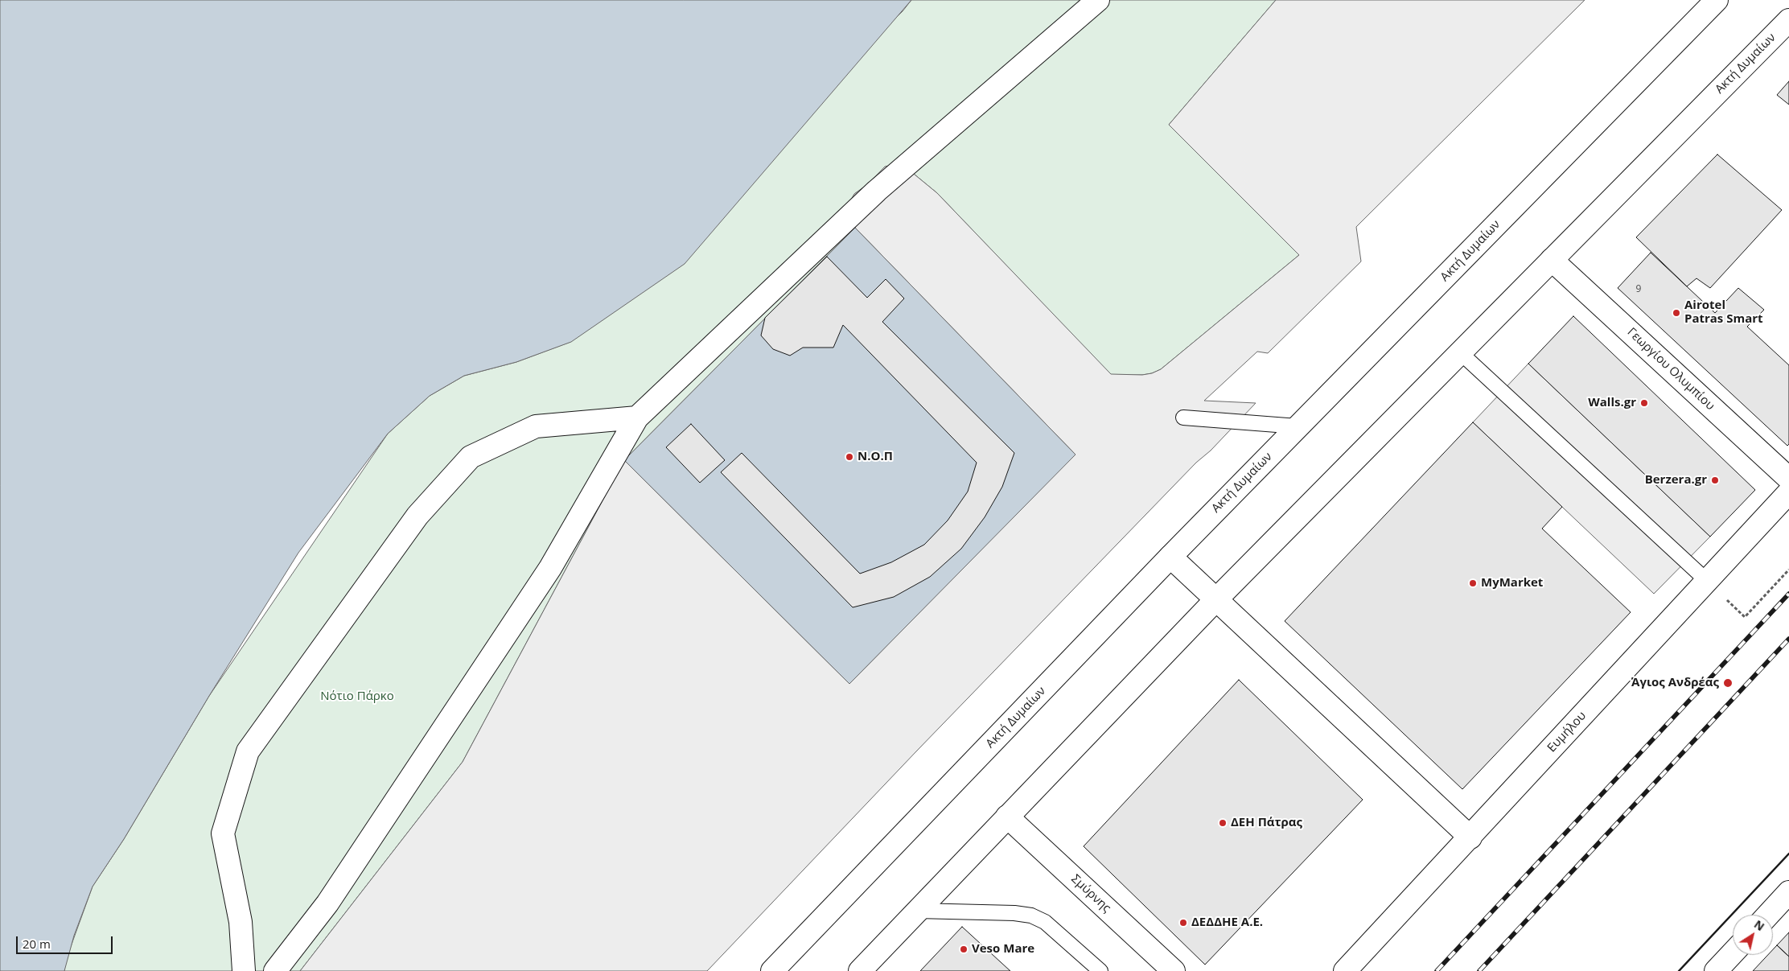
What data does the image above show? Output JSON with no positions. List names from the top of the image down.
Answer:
{
  "streets": {
    "street": [
      "Ακτή Δυμαίων",
      "Γεωργίου Ολυμπίου",
      "Ευμήλου",
      "Σμύρνης"
    ]
  },
  "crossings": [
    ["Ακτή Δυμαίων", "Γεωργίου Ολυμπίου"],
    ["Ακτή Δυμαίων", "Σμύρνης"]
  ],
  "parks": ["Νότιο Πάρκο"],
  "places": [
    "Airotel Patras Smart",
    "Walls.gr",
    "Ν.Ο.Π",
    "Berzera.gr",
    "MyMarket",
    "Άγιος Ανδρέας",
    "ΔΕΗ Πάτρας",
    "ΔΕΔΔΗΕ Α.Ε.",
    "Veso Mare"
  ],
  "house_numbers": ["9"],
  "scale_bar": "20 m",
  "north": "top right"
}
